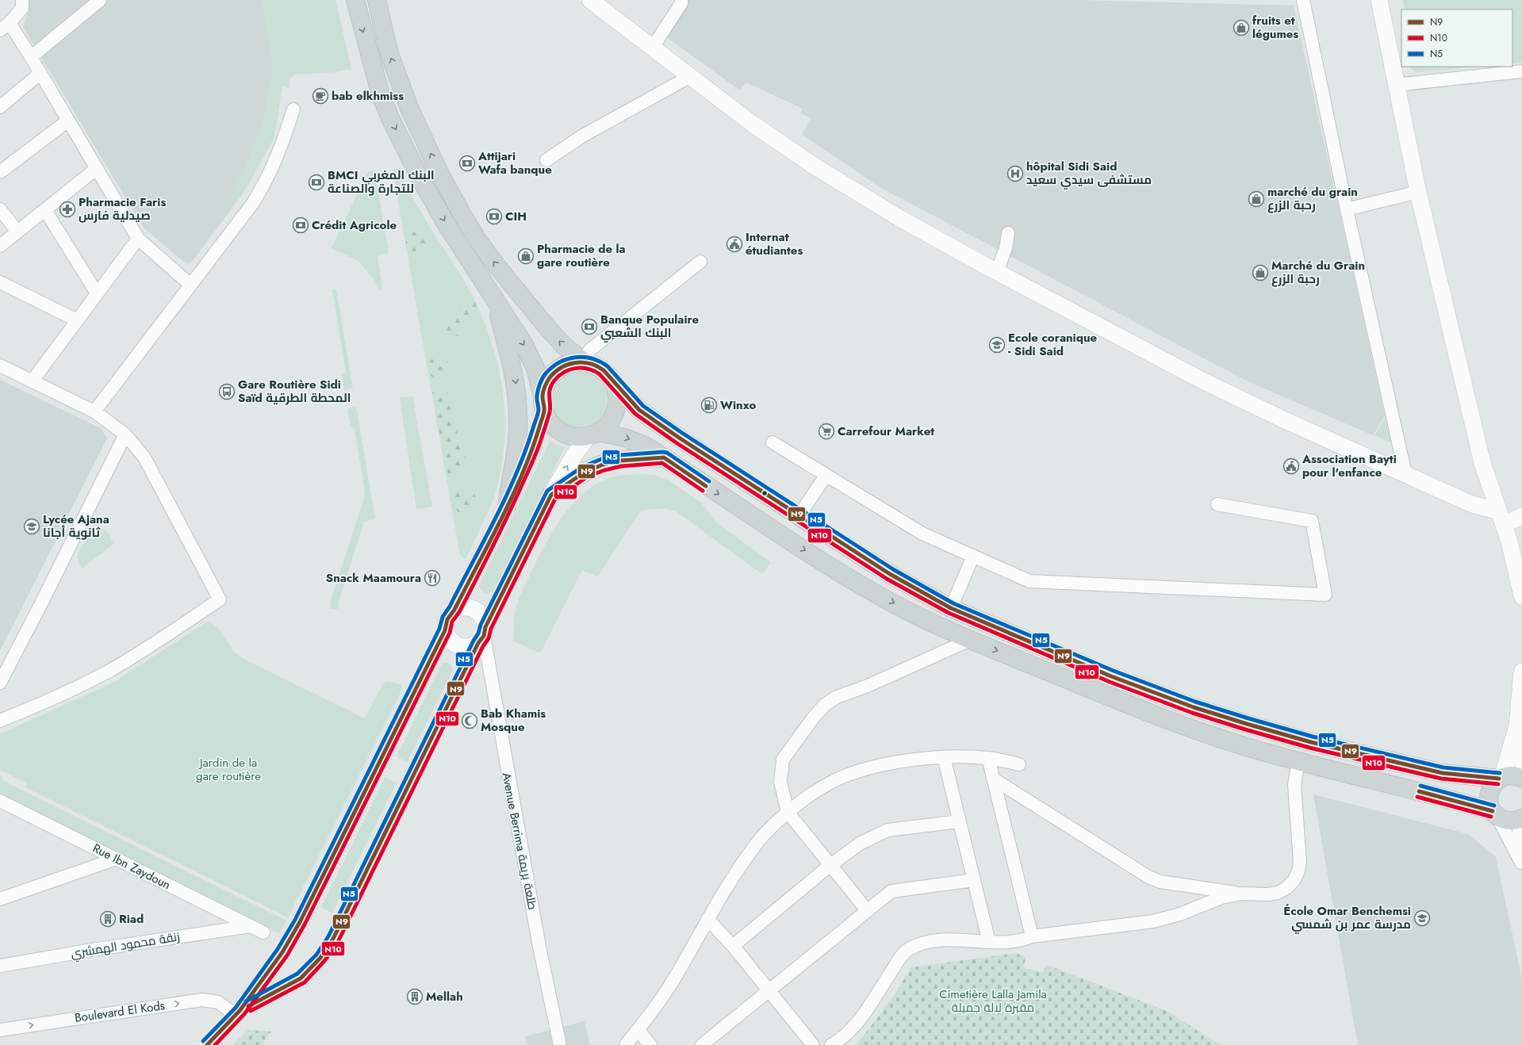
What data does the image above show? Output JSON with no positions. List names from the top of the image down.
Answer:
{
  "streets": {
    "street": [
      "Avenue Berrima طلعة بريمة",
      "Rue Ibn Zaydoun",
      "زنقة محمود الهمشري",
      "Boulevard El Kods"
    ]
  },
  "crossings": [
    ["Rue Ibn Zaydoun", "زنقة محمود الهمشري"]
  ],
  "one_way": ["Boulevard El Kods"],
  "parks": ["Jardin de la gare routière", "Cimetière Lalla Jamila مقبرة لالة جميلة"],
  "places": {
    "shop": [
      "fruits et légumes",
      "marché du grain رحبة الزرع",
      "Pharmacie de la gare routière",
      "Marché du Grain رحبة الزرع"
    ],
    "cafe": ["bab elkhmiss"],
    "bank": [
      "Attijari Wafa banque",
      "BMCI البنك المغربي للتجارة والصناعة",
      "CIH",
      "Crédit Agricole",
      "Banque Populaire البنك الشعبي"
    ],
    "hospital": ["hôpital Sidi Said مستشفى سيدي سعيد"],
    "pharmacy": ["Pharmacie Faris صيدلية فارس"],
    "public building": ["Internat étudiantes", "Association Bayti pour l'enfance"],
    "school or university": ["Ecole coranique - Sidi Said", "Lycée Ajana ثانوية أجانا", "École Omar Benchemsi مدرسة عمر بن شمسي"],
    "bus stop": ["Gare Routière Sidi Saïd المحطة الطرقية"],
    "fuel station": ["Winxo"],
    "supermarket": ["Carrefour Market"],
    "restaurant": ["Snack Maamoura"],
    "mosque": ["Bab Khamis Mosque"],
    "building": ["Riad", "Mellah"]
  },
  "lines": ["transit line N5", "transit line N9", "transit line N10"],
  "legend": ["N9", "N10", "N5"]
}
